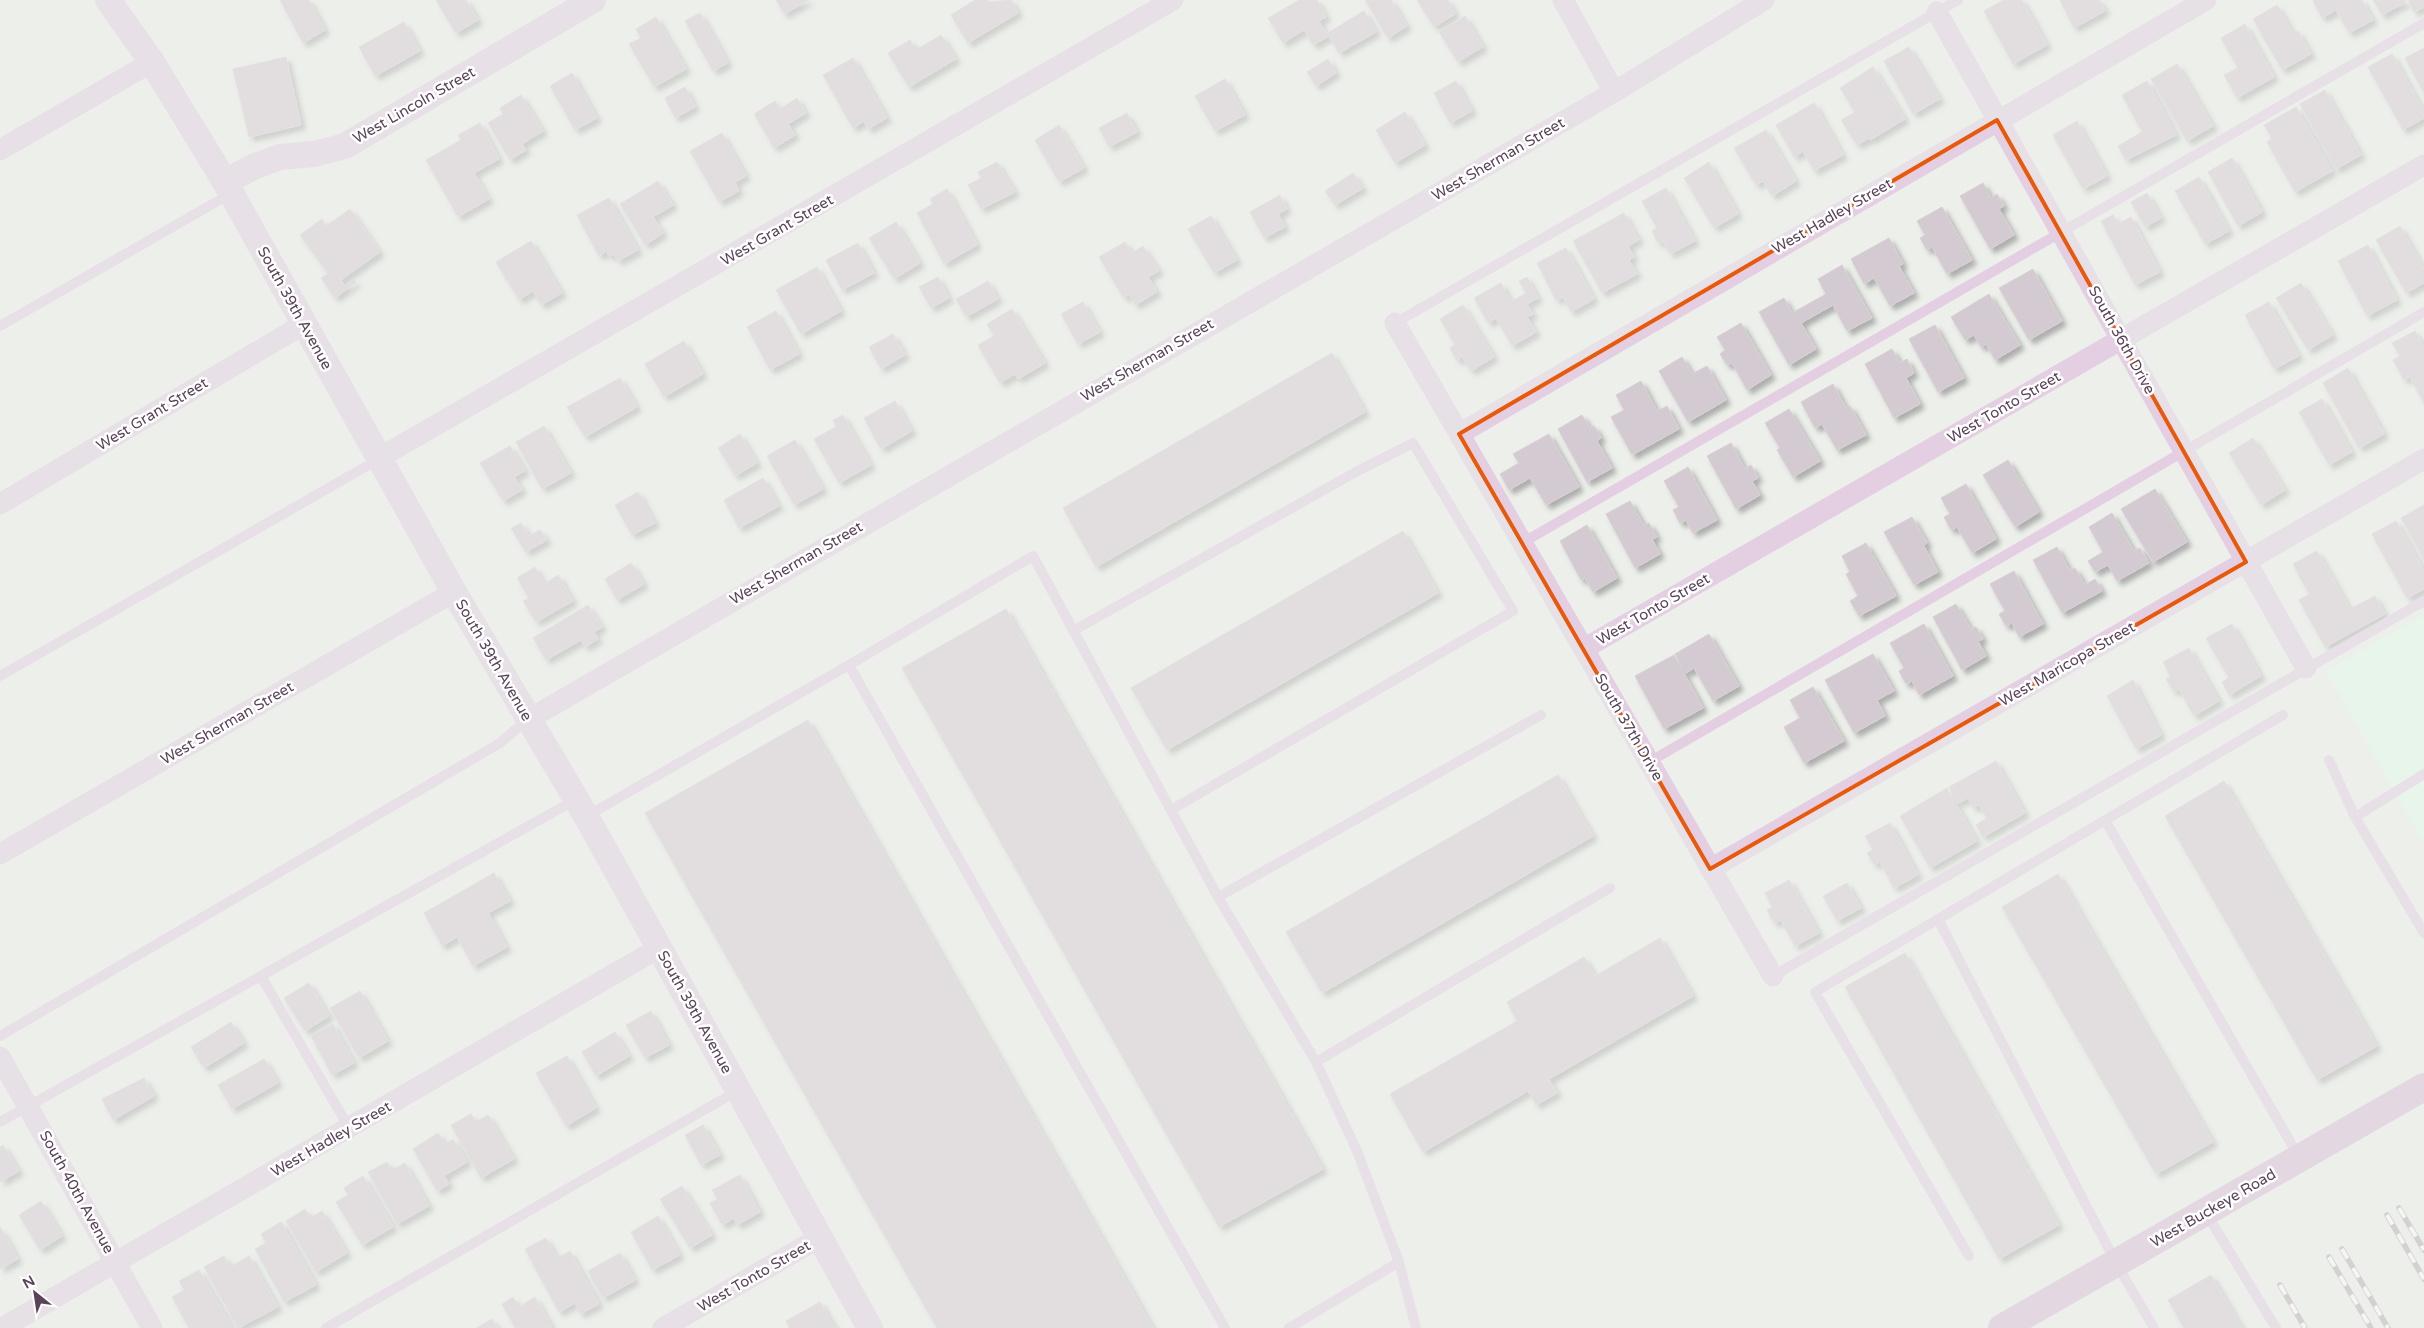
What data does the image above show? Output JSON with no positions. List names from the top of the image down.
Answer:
{
  "streets": {
    "main road": ["West Buckeye Road"],
    "street": [
      "West Lincoln Street",
      "West Sherman Street",
      "West Hadley Street",
      "West Grant Street",
      "South 39th Avenue",
      "South 36th Drive",
      "West Tonto Street",
      "West Maricopa Street",
      "South 37th Drive",
      "South 40th Avenue"
    ]
  },
  "crossings": [
    ["West Lincoln Street", "South 39th Avenue"],
    ["West Sherman Street", "South 39th Avenue"],
    ["West Hadley Street", "South 39th Avenue"],
    ["West Hadley Street", "South 36th Drive"],
    ["West Hadley Street", "South 37th Drive"],
    ["West Hadley Street", "South 40th Avenue"],
    ["West Grant Street", "South 39th Avenue"],
    ["South 39th Avenue", "West Tonto Street"],
    ["South 36th Drive", "West Tonto Street"],
    ["South 36th Drive", "West Maricopa Street"],
    ["West Tonto Street", "South 37th Drive"],
    ["West Maricopa Street", "South 37th Drive"]
  ],
  "north": "top left"
}
